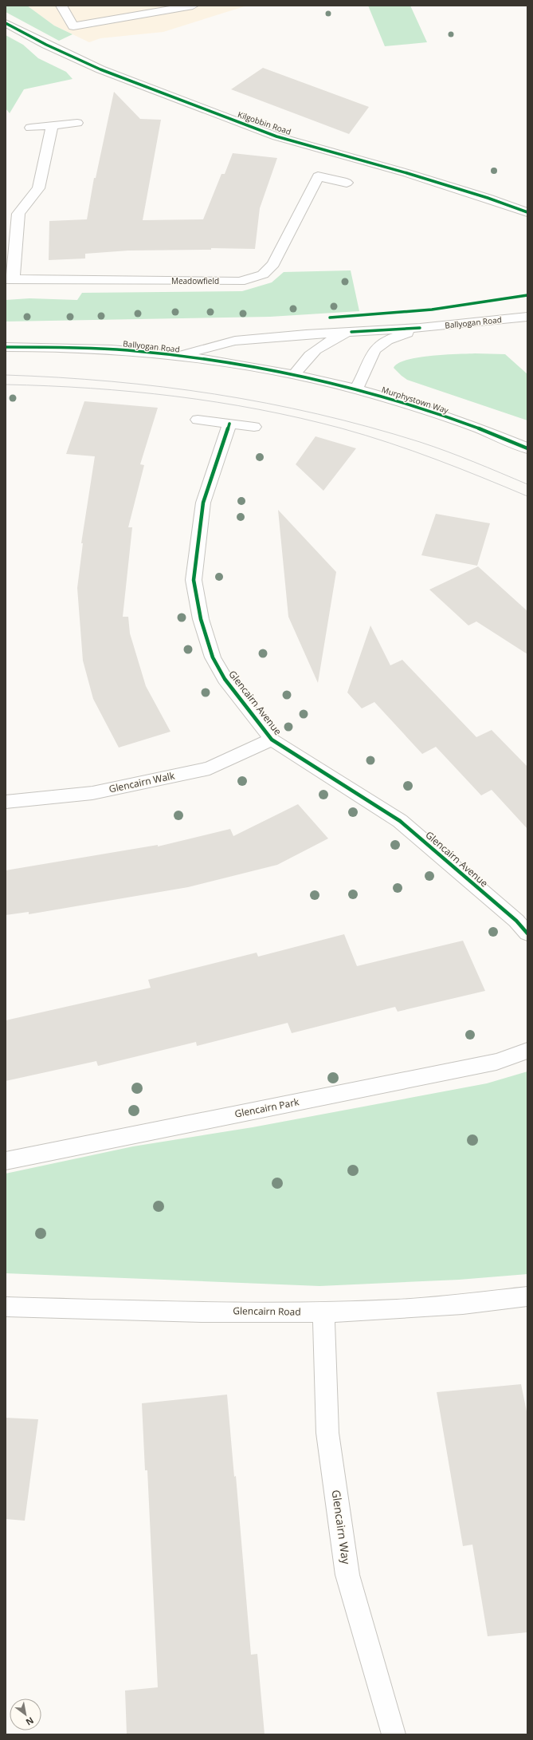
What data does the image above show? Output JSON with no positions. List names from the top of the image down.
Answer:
{
  "streets": {
    "street": [
      "Kilgobbin Road",
      "Meadowfield",
      "Ballyogan Road",
      "Murphystown Way",
      "Glencairn Avenue",
      "Glencairn Walk",
      "Glencairn Park",
      "Glencairn Road",
      "Glencairn Way"
    ]
  },
  "crossings": [
    ["Ballyogan Road", "Murphystown Way"],
    ["Glencairn Avenue", "Glencairn Walk"],
    ["Glencairn Road", "Glencairn Way"]
  ],
  "north": "bottom right"
}
